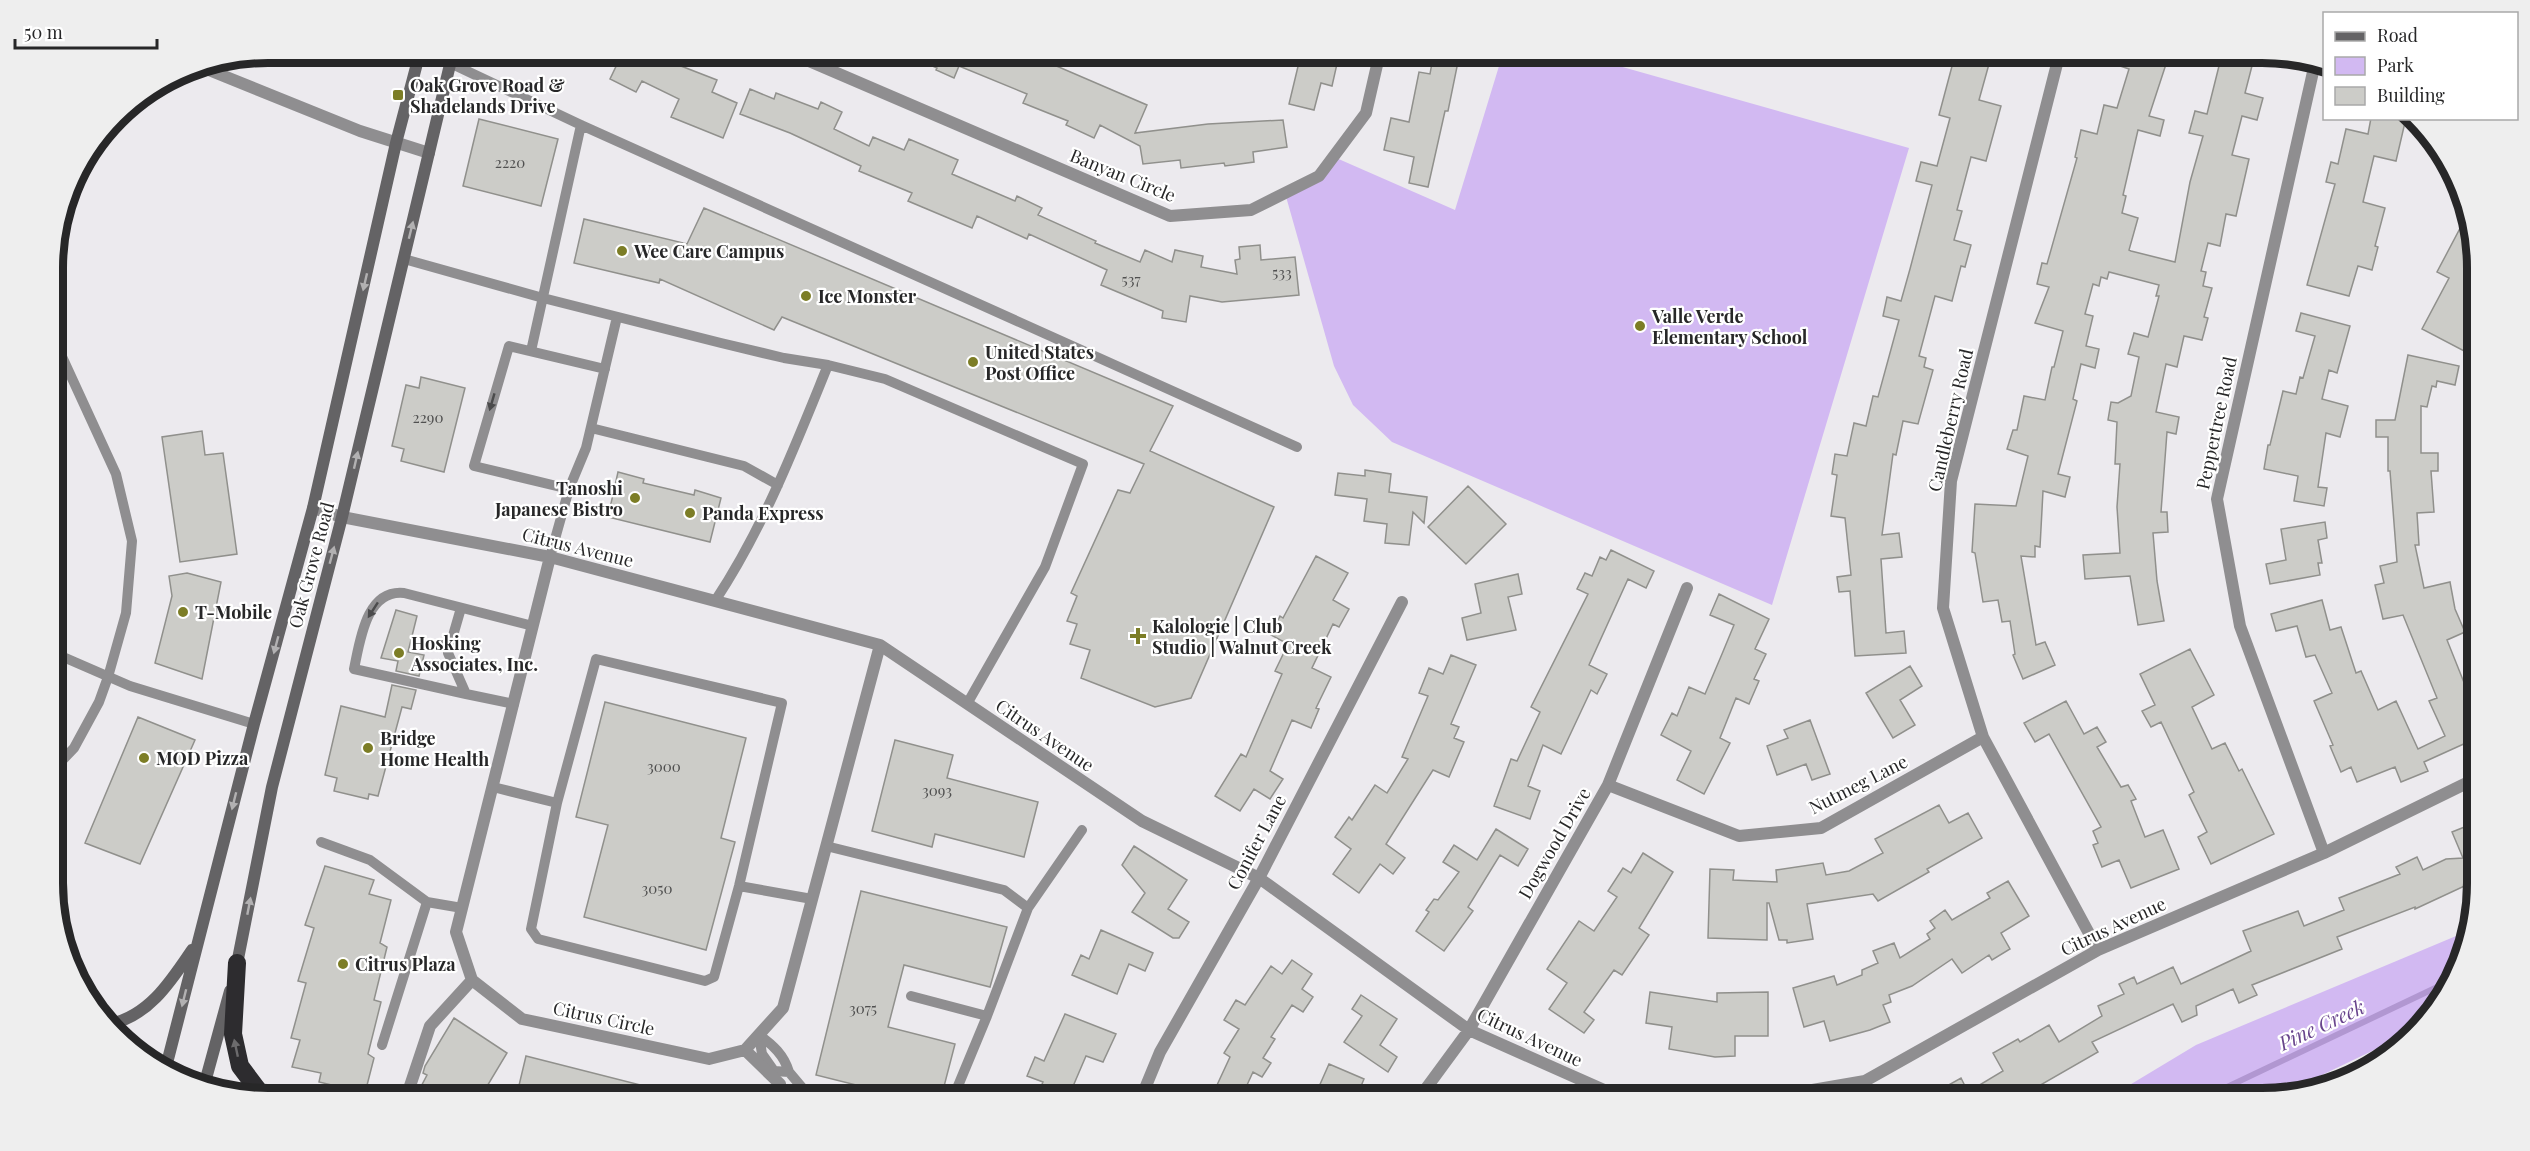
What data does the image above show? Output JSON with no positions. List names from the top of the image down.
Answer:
{
  "streets": {
    "main road": ["Oak Grove Road"],
    "street": [
      "Banyan Circle",
      "Candleberry Road",
      "Peppertree Road",
      "Citrus Avenue",
      "Nutmeg Lane",
      "Conifer Lane",
      "Dogwood Drive",
      "Citrus Circle"
    ]
  },
  "crossings": [
    ["Candleberry Road", "Citrus Avenue"],
    ["Candleberry Road", "Nutmeg Lane"],
    ["Peppertree Road", "Citrus Avenue"],
    ["Citrus Avenue", "Oak Grove Road"],
    ["Citrus Avenue", "Conifer Lane"],
    ["Citrus Avenue", "Dogwood Drive"],
    ["Nutmeg Lane", "Dogwood Drive"]
  ],
  "water": ["Pine Creek"],
  "places": {
    "transit": ["Oak Grove Road & Shadelands Drive"],
    "other": [
      "Wee Care Campus",
      "Ice Monster",
      "Valle Verde Elementary School",
      "United States Post Office",
      "Tanoshi Japanese Bistro",
      "Panda Express",
      "T-Mobile",
      "Hosking Associates, Inc.",
      "Bridge Home Health",
      "MOD Pizza",
      "Citrus Plaza"
    ],
    "health": ["Kalologie | Club Studio | Walnut Creek"]
  },
  "house_numbers": [
    "2220",
    "533",
    "537",
    "2290",
    "3000",
    "3093",
    "3050",
    "3075"
  ],
  "legend": ["Road", "Park", "Building"],
  "scale_bar": "50 m"
}
